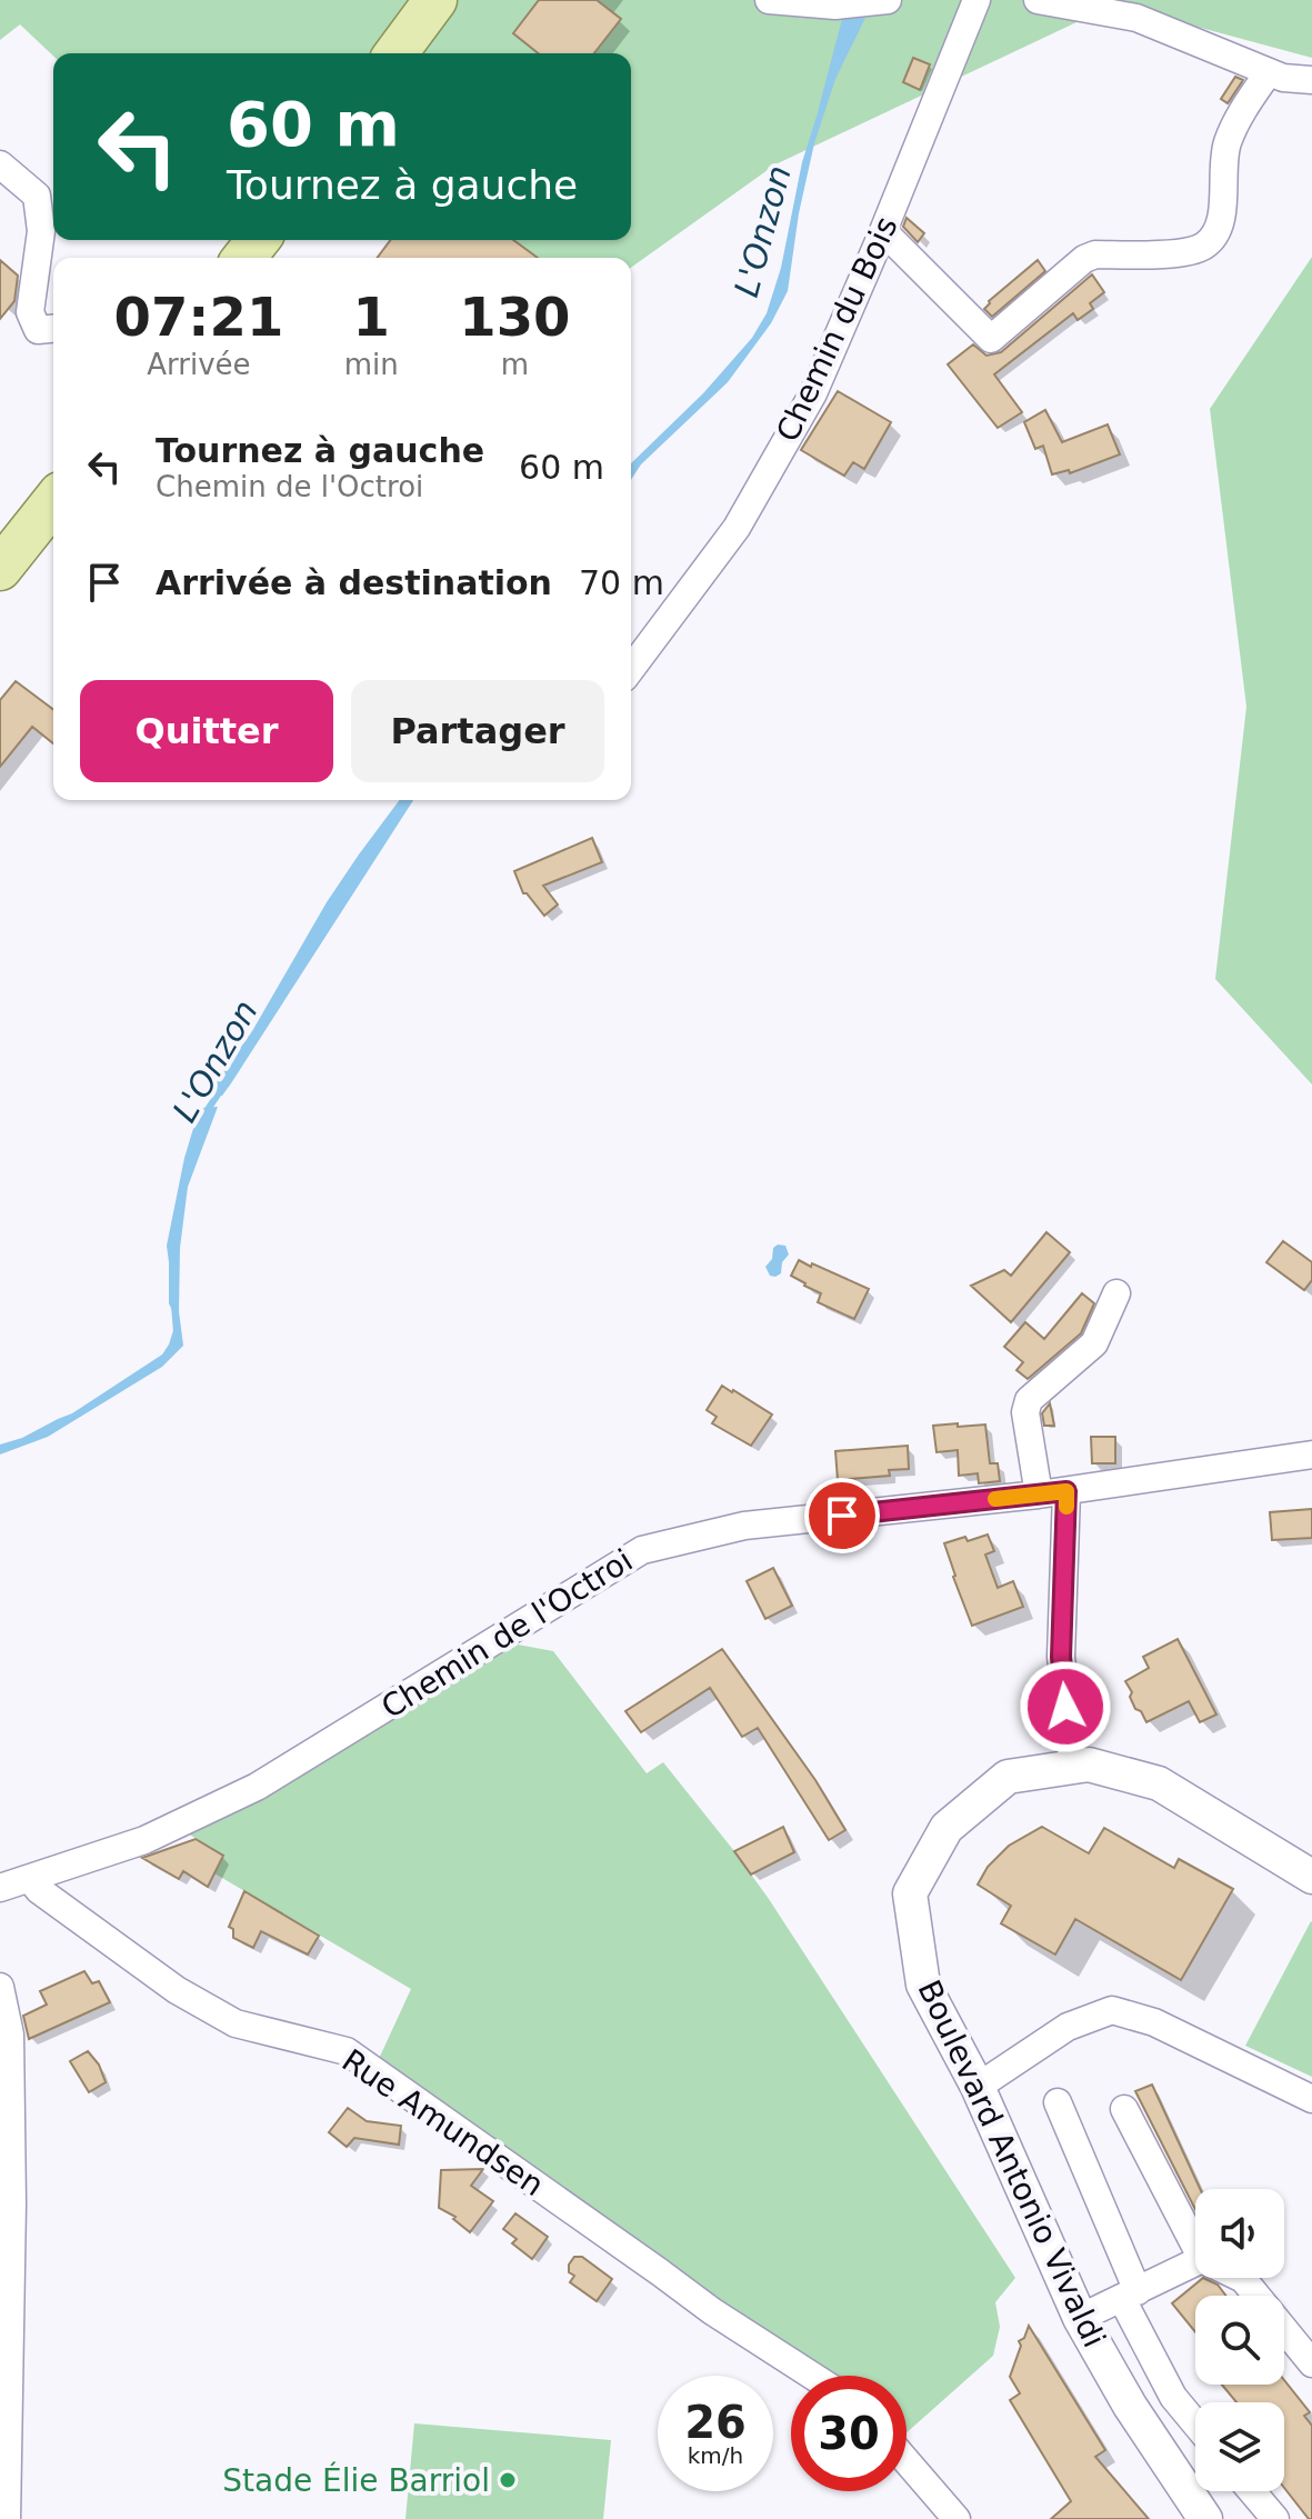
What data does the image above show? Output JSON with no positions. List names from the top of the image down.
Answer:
{
  "streets": {
    "street": [
      "Chemin du Bois",
      "Chemin de l'Octroi",
      "Rue Amundsen",
      "Boulevard Antonio Vivaldi"
    ]
  },
  "crossings": [
    ["Chemin de l'Octroi", "Rue Amundsen"]
  ],
  "water": ["L'Onzon"],
  "places": ["Stade Élie Barriol"],
  "page": {
    "turn": ["60 m", "Tournez à gauche"],
    "eta": [
      "07:21",
      "Arrivée",
      "1",
      "min",
      "130",
      "m"
    ],
    "list": [
      {
        "name": "Tournez à gauche",
        "note": "Chemin de l'Octroi",
        "value": "60 m"
      },
      {
        "name": "Arrivée à destination",
        "value": "70 m"
      }
    ],
    "buttons": ["Quitter", "Partager"],
    "speed": "26 km/h",
    "limit": "30"
  }
}
